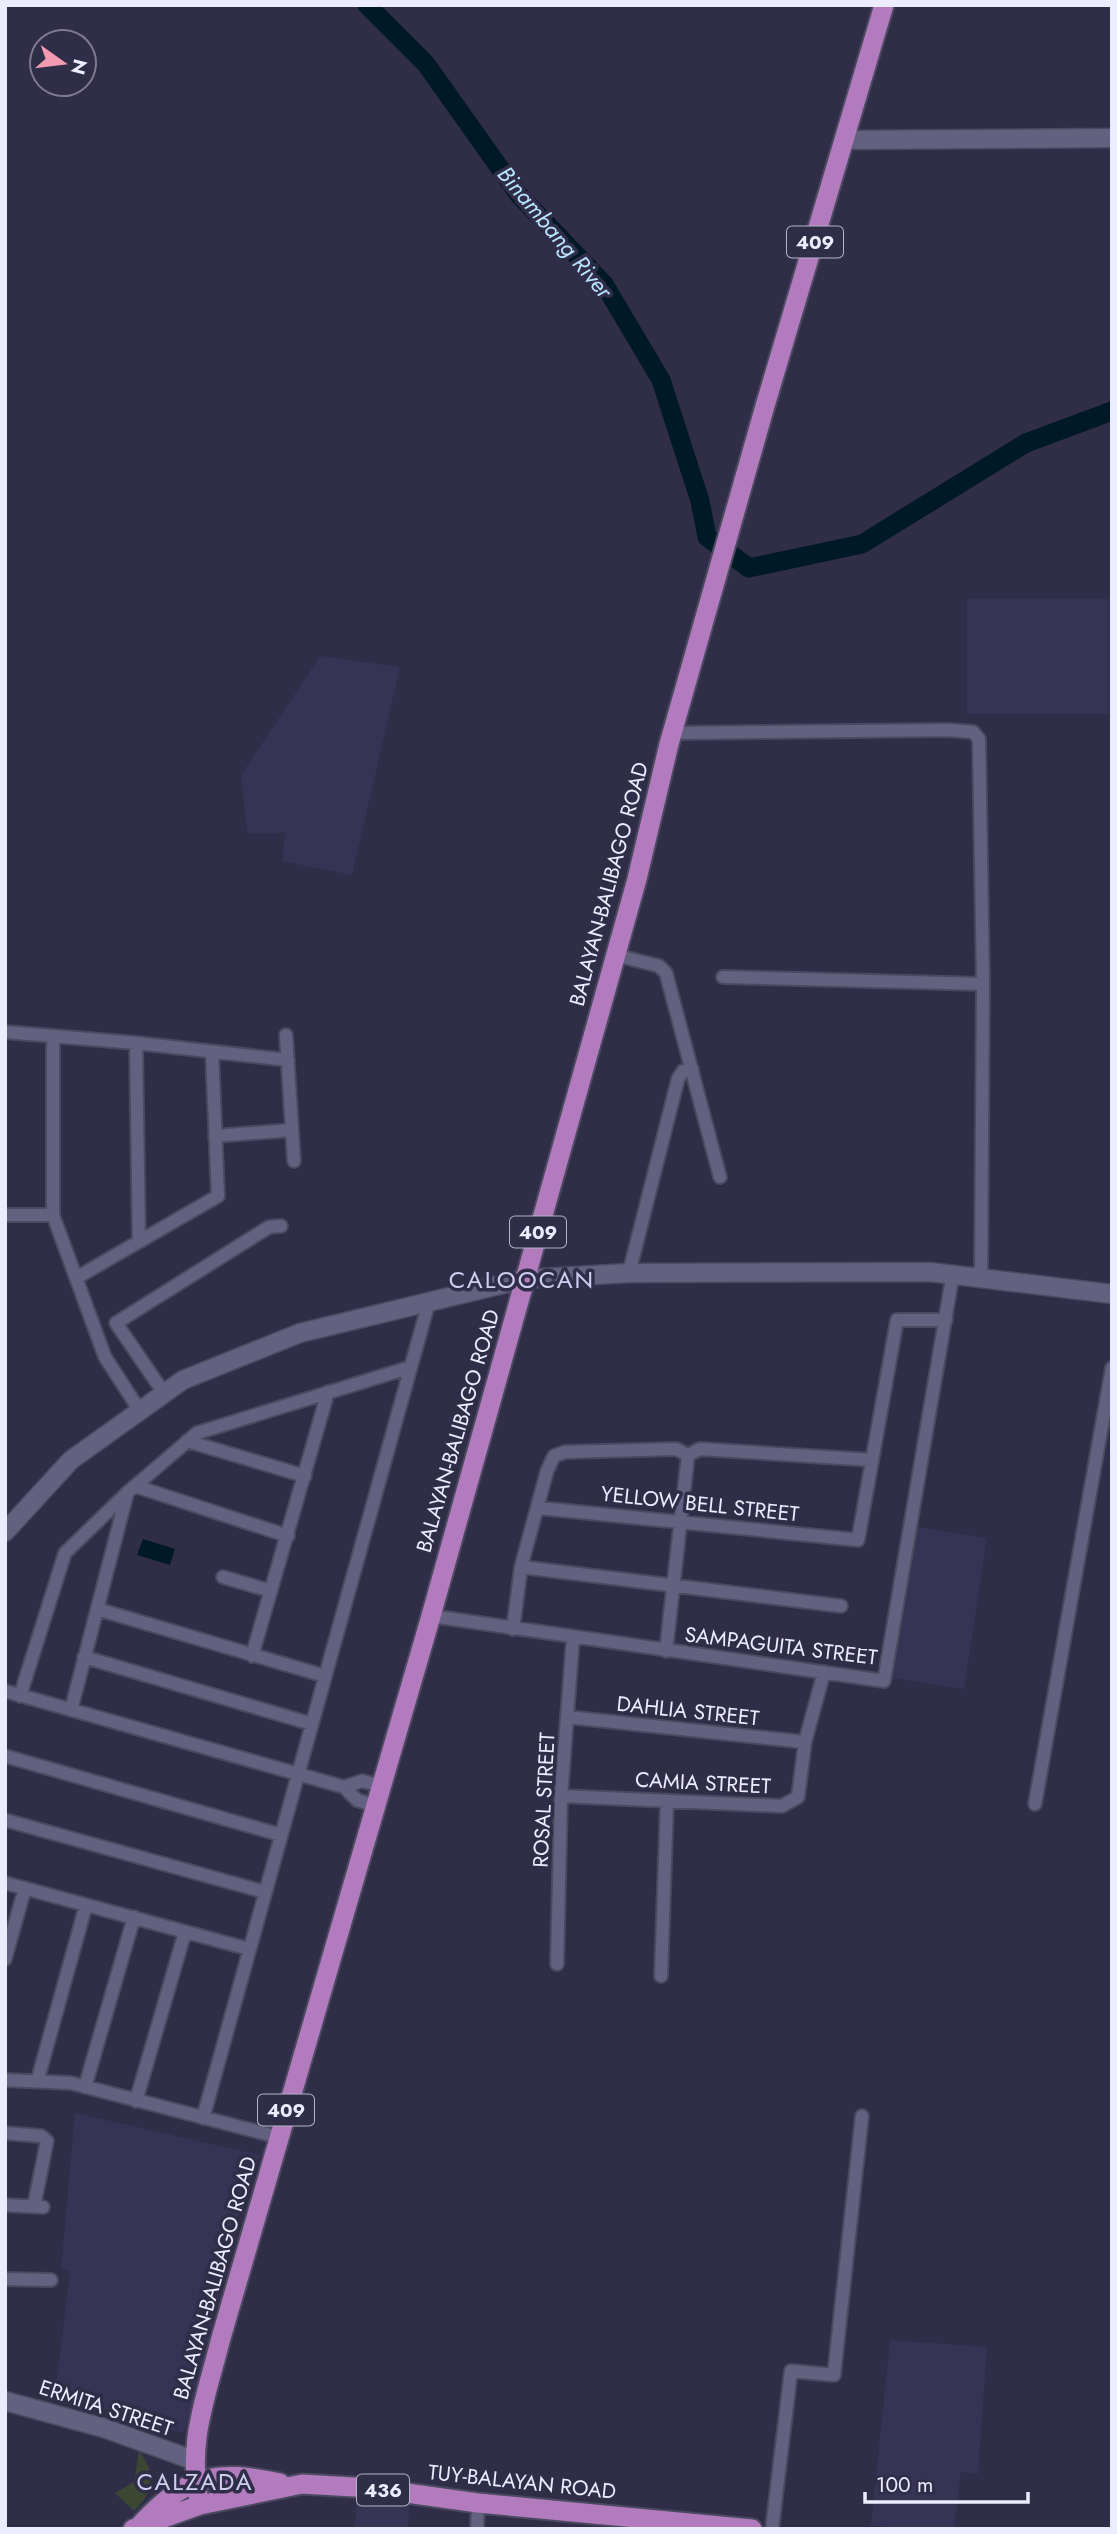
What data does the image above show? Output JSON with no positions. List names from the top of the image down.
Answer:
{
  "streets": {
    "main road": [
      "409",
      "BALAYAN-BALIBAGO ROAD",
      "TUY-BALAYAN ROAD",
      "436"
    ],
    "street": [
      "YELLOW BELL STREET",
      "SAMPAGUITA STREET",
      "DAHLIA STREET",
      "CAMIA STREET",
      "ROSAL STREET",
      "ERMITA STREET"
    ]
  },
  "crossings": [
    ["BALAYAN-BALIBAGO ROAD", "SAMPAGUITA STREET"],
    ["BALAYAN-BALIBAGO ROAD", "ERMITA STREET"],
    ["BALAYAN-BALIBAGO ROAD", "TUY-BALAYAN ROAD"],
    ["BALAYAN-BALIBAGO ROAD", "436"],
    ["SAMPAGUITA STREET", "CAMIA STREET"],
    ["SAMPAGUITA STREET", "ROSAL STREET"],
    ["DAHLIA STREET", "CAMIA STREET"],
    ["DAHLIA STREET", "ROSAL STREET"],
    ["CAMIA STREET", "ROSAL STREET"],
    ["TUY-BALAYAN ROAD", "436"]
  ],
  "districts": ["CALOOCAN", "CALZADA"],
  "water": ["Binambang River"],
  "scale_bar": "100 m",
  "north": "right"
}
